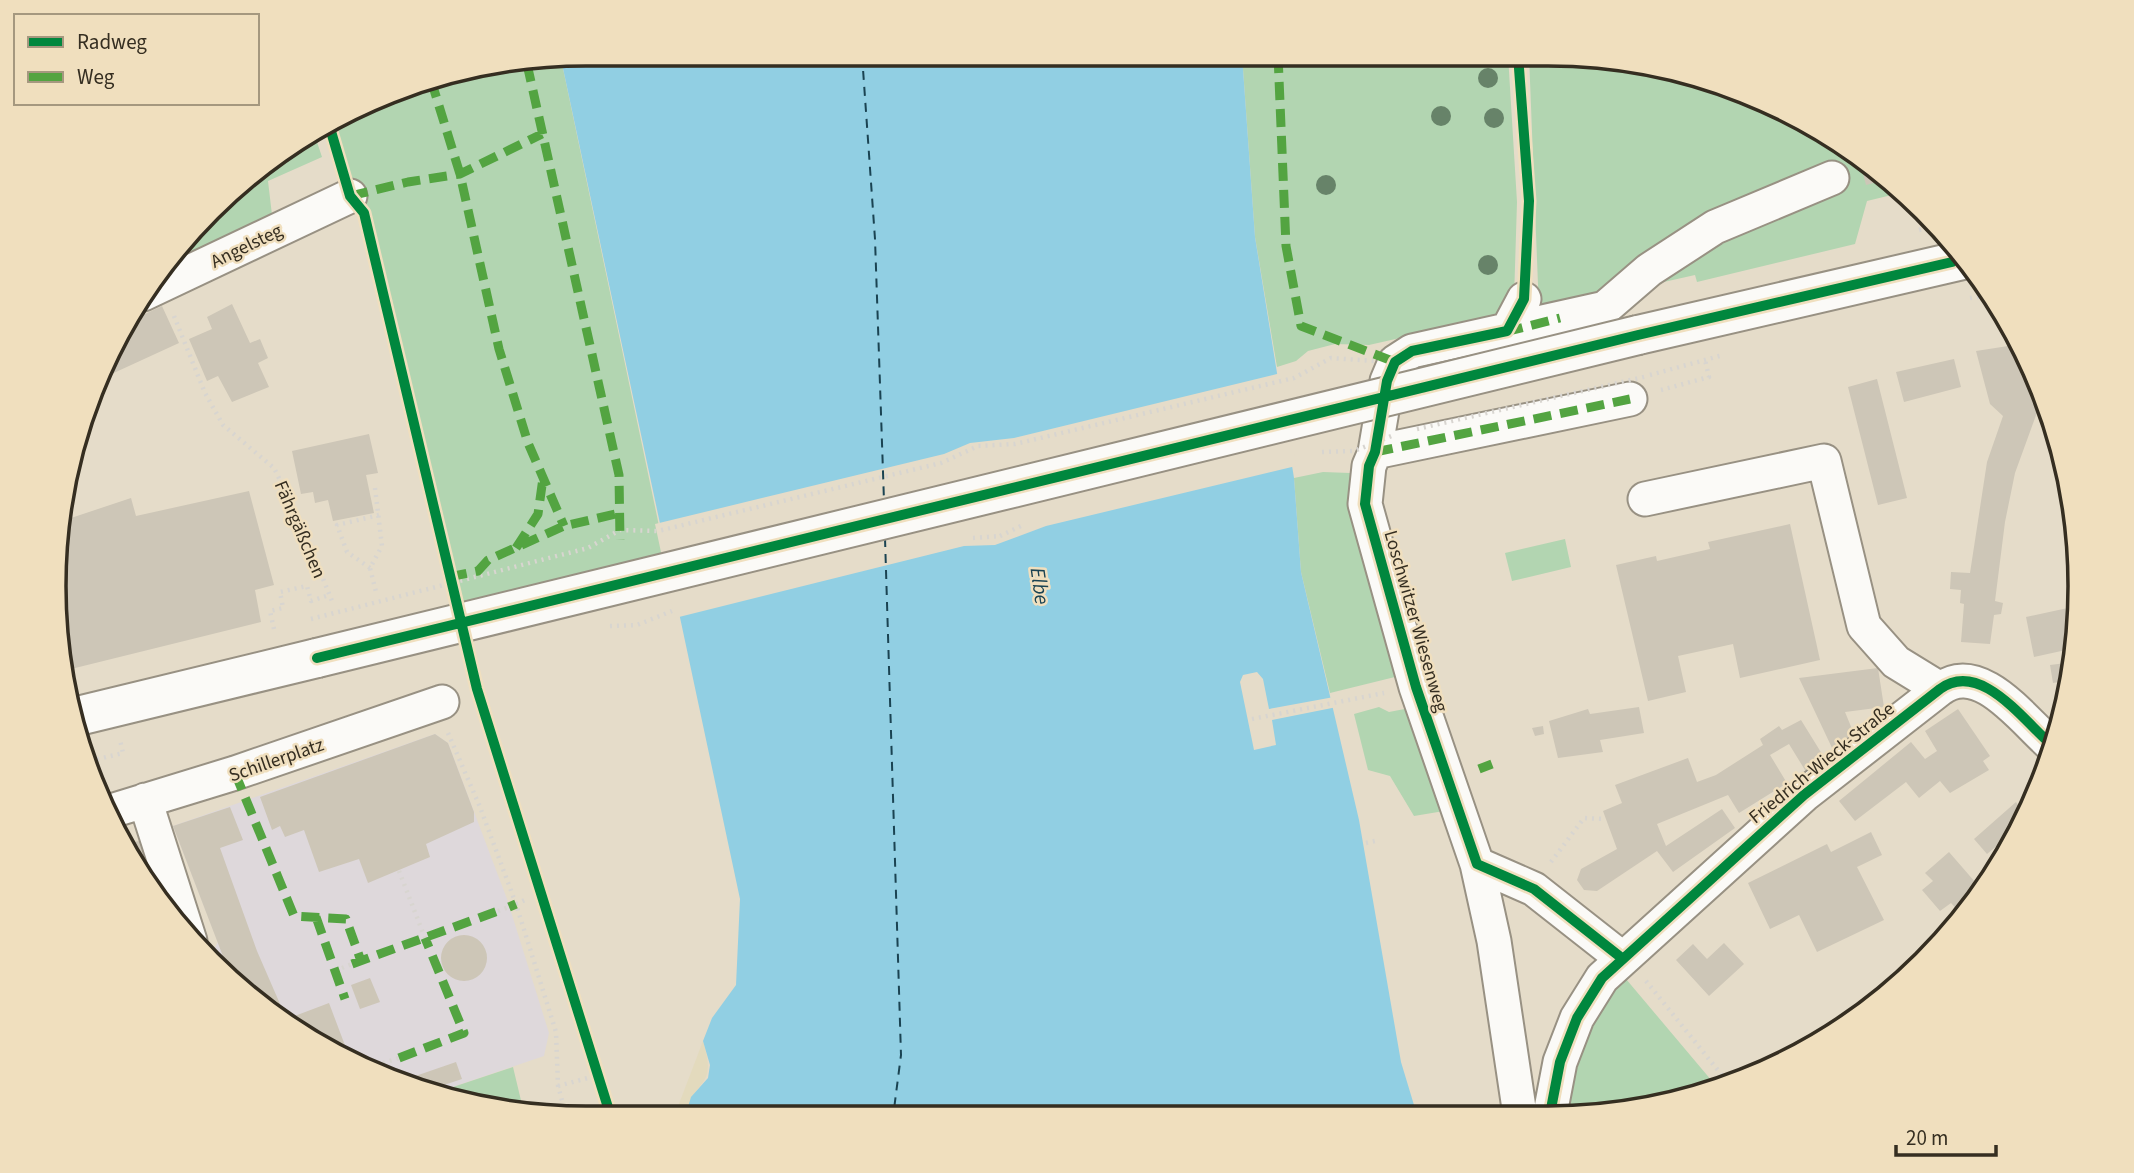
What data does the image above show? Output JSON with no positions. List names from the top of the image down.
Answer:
{
  "streets": {
    "street": [
      "Angelsteg",
      "Loschwitzer Wiesenweg",
      "Schillerplatz",
      "Friedrich-Wieck-Straße"
    ],
    "path": ["Fährgäßchen"]
  },
  "water": ["Elbe"],
  "legend": ["Radweg", "Weg"],
  "scale_bar": "20 m"
}
